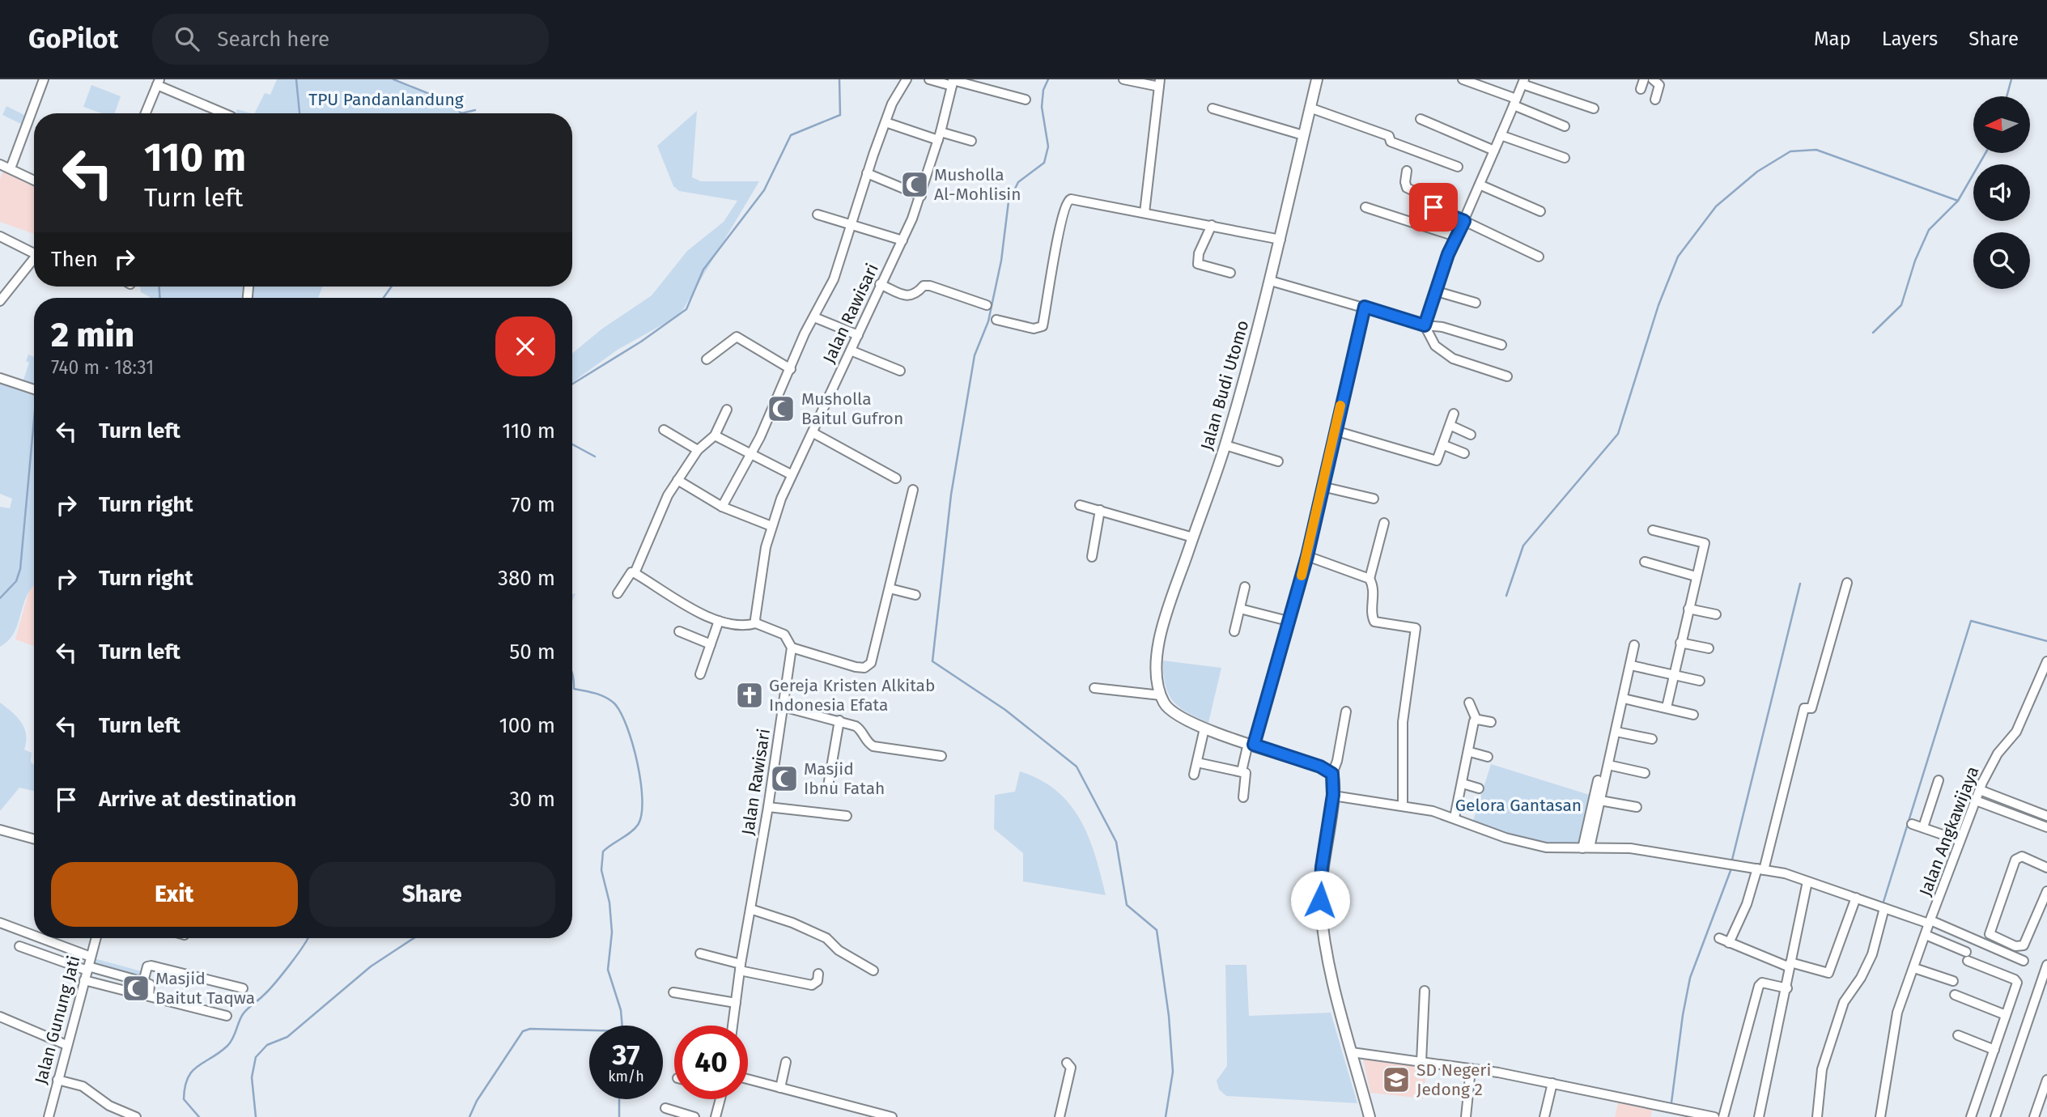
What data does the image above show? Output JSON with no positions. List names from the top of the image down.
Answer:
{
  "streets": {
    "street": [
      "Jalan Rawisari",
      "Jalan Budi Utomo",
      "Jalan Angkawijaya",
      "Jalan Gunung Jati"
    ]
  },
  "parks": ["TPU Pandanlandung", "Gelora Gantasan"],
  "places": {
    "mosque": [
      "Musholla Al-Mohlisin",
      "Musholla Baitul Gufron",
      "Masjid Ibnu Fatah",
      "Masjid Baitut Taqwa"
    ],
    "church": ["Gereja Kristen Alkitab Indonesia Efata"],
    "school or university": ["SD Negeri Jedong 2"]
  },
  "north": "left",
  "page": {
    "header": "GoPilot",
    "search": "Search here",
    "nav": ["Map", "Layers", "Share"],
    "turn": ["110 m", "Turn left"],
    "then": "Then",
    "heading": ["2 min", "740 m · 18:31"],
    "list": [
      {
        "name": "Turn left",
        "value": "110 m"
      },
      {
        "name": "Turn right",
        "value": "70 m"
      },
      {
        "name": "Turn right",
        "value": "380 m"
      },
      {
        "name": "Turn left",
        "value": "50 m"
      },
      {
        "name": "Turn left",
        "value": "100 m"
      },
      {
        "name": "Arrive at destination",
        "value": "30 m"
      }
    ],
    "buttons": ["Exit", "Share"],
    "speed": "37 km/h",
    "limit": "40"
  }
}
